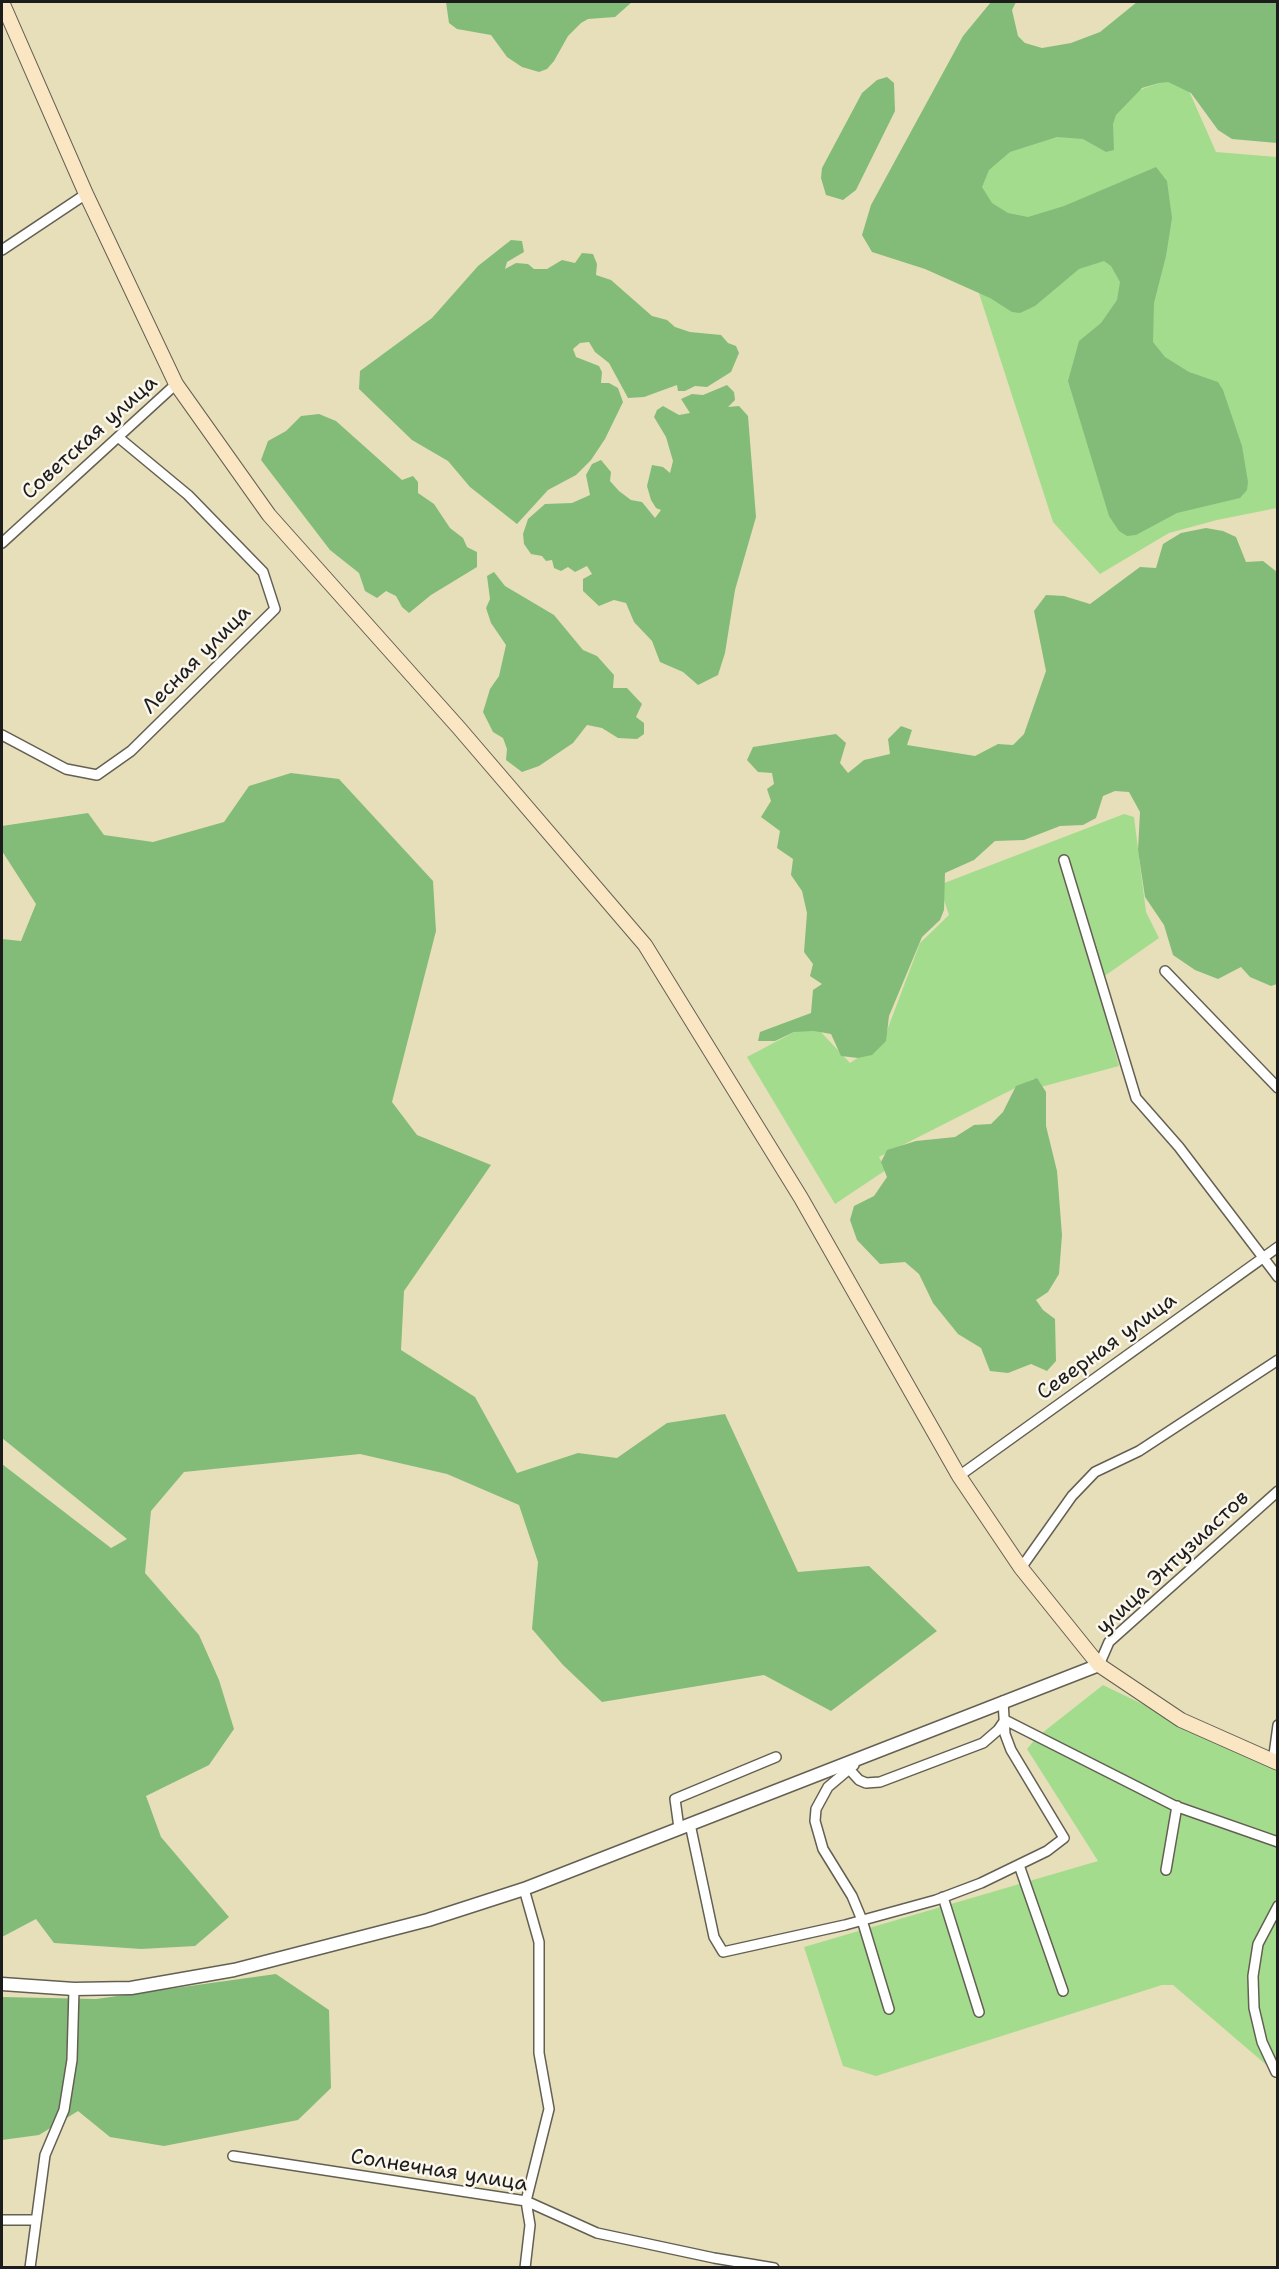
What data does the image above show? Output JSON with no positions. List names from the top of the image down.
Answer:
{
  "streets": {
    "street": [
      "Советская улица",
      "Лесная улица",
      "Северная улица",
      "улица Энтузиастов",
      "Солнечная улица"
    ]
  },
  "crossings": [
    ["Советская улица", "Лесная улица"]
  ]
}
